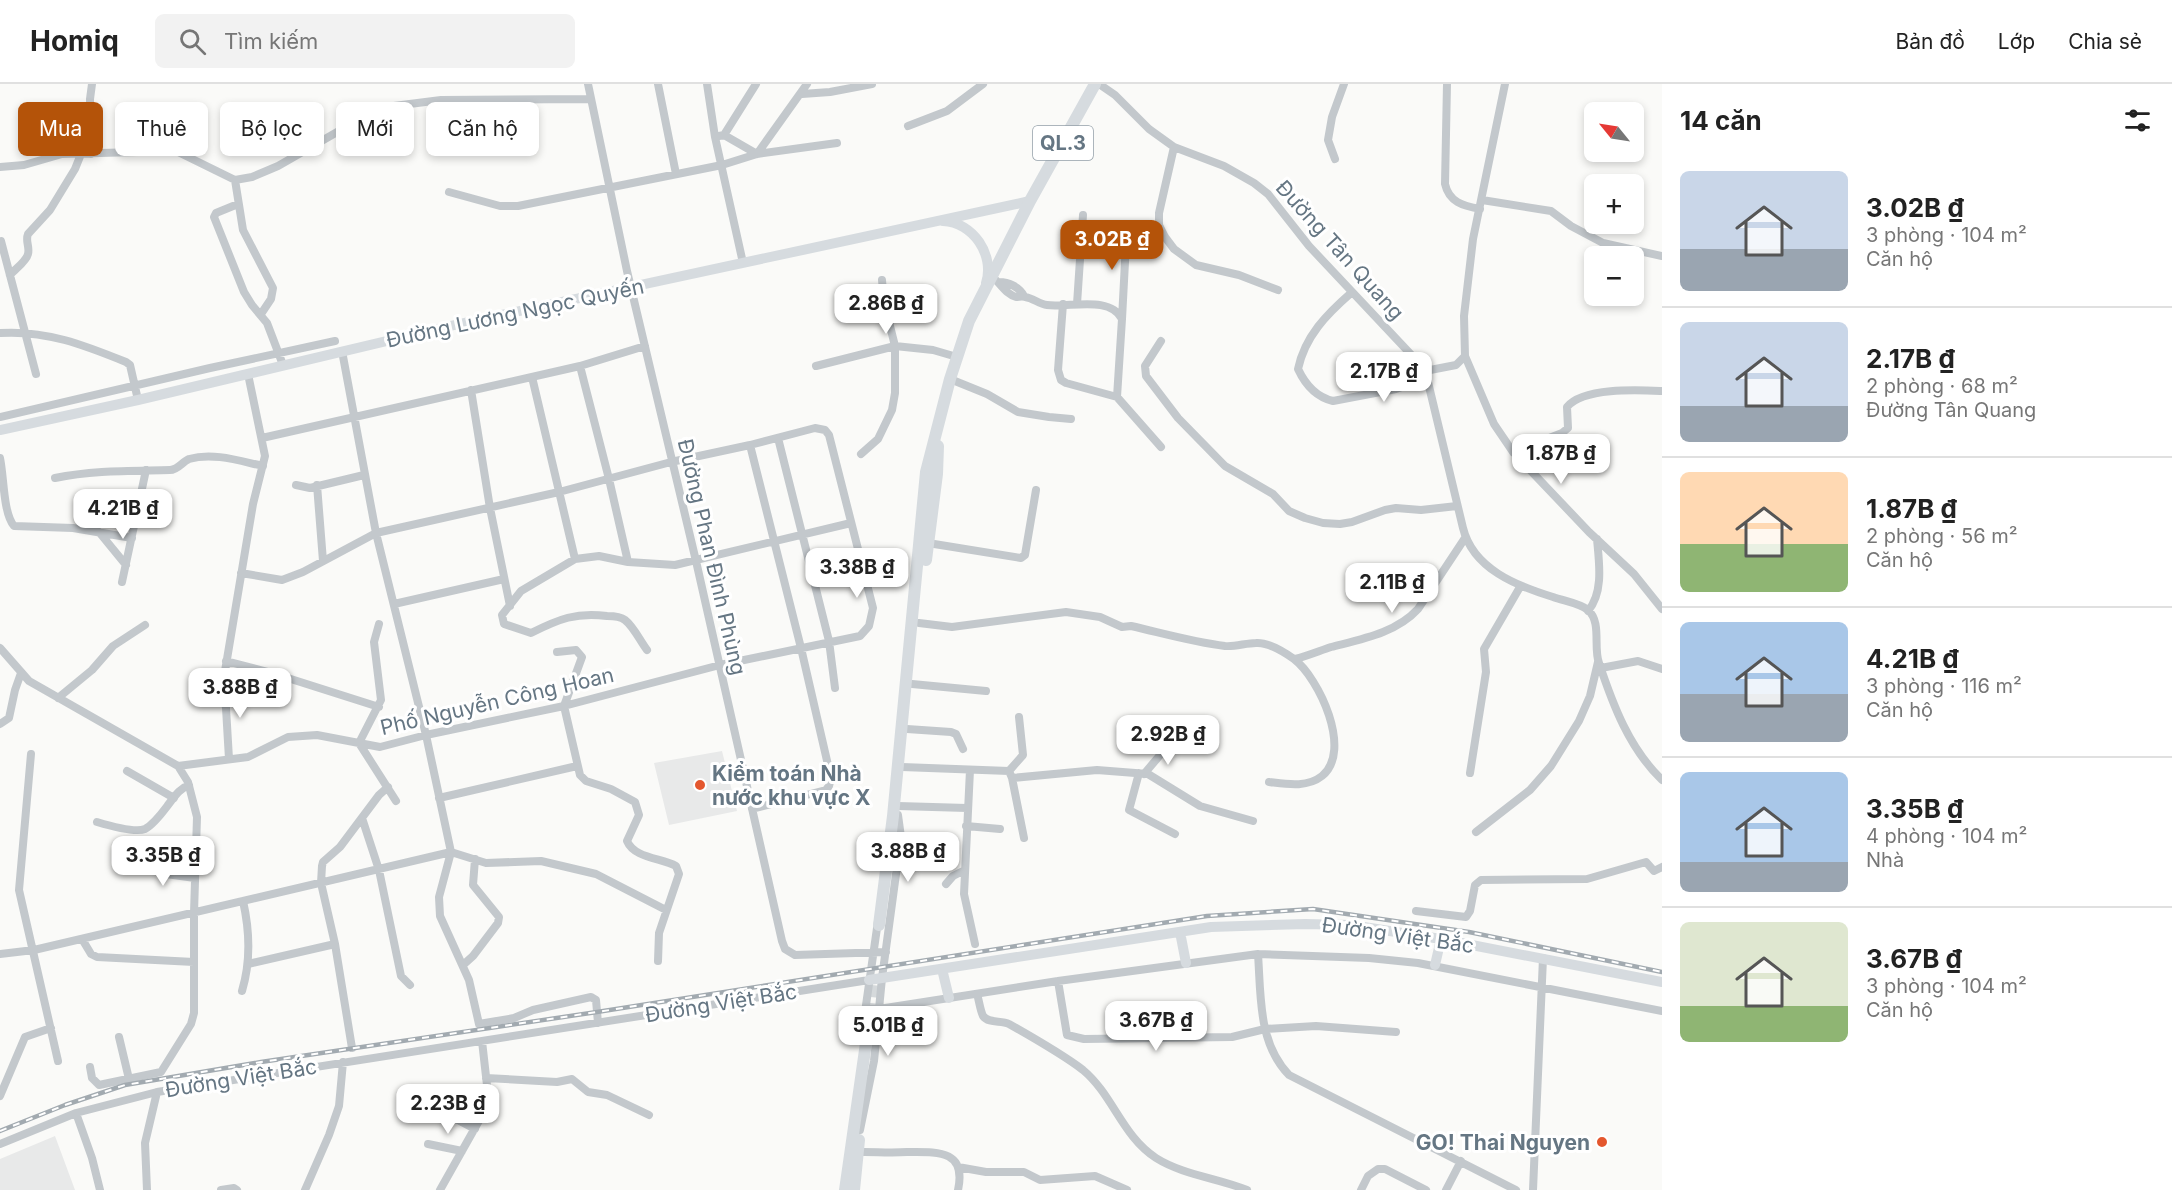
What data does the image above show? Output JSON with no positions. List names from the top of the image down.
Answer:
{
  "streets": {
    "highway": ["QL.3"],
    "main road": ["Đường Lương Ngọc Quyến", "Đường Việt Bắc"],
    "street": ["Đường Tân Quang", "Đường Phan Đình Phùng", "Phố Nguyễn Công Hoan"]
  },
  "crossings": [
    ["QL.3", "Đường Tân Quang"],
    ["QL.3", "Đường Lương Ngọc Quyến"],
    ["Đường Lương Ngọc Quyến", "Đường Phan Đình Phùng"],
    ["Đường Phan Đình Phùng", "Phố Nguyễn Công Hoan"]
  ],
  "places": ["Kiểm toán Nhà nước khu vực X", "GO! Thai Nguyen"],
  "north": "top left",
  "page": {
    "header": "Homiq",
    "search": "Tìm kiếm",
    "nav": ["Bản đồ", "Lớp", "Chia sẻ"],
    "heading": "14 căn",
    "map_buttons": ["+", "−"],
    "chip": [
      "Mua",
      "Thuê",
      "Bộ lọc",
      "Mới",
      "Căn hộ"
    ],
    "list": [
      {
        "name": "3.02B ₫",
        "note": "3 phòng · 104 m² · Căn hộ"
      },
      {
        "name": "2.17B ₫",
        "note": "2 phòng · 68 m² · Đường Tân Quang"
      },
      {
        "name": "1.87B ₫",
        "note": "2 phòng · 56 m² · Căn hộ"
      },
      {
        "name": "4.21B ₫",
        "note": "3 phòng · 116 m² · Căn hộ"
      },
      {
        "name": "3.35B ₫",
        "note": "4 phòng · 104 m² · Nhà"
      },
      {
        "name": "3.67B ₫",
        "note": "3 phòng · 104 m² · Căn hộ"
      }
    ],
    "price": [
      "3.02B ₫",
      "2.86B ₫",
      "2.17B ₫",
      "1.87B ₫",
      "4.21B ₫",
      "3.38B ₫",
      "2.11B ₫",
      "3.88B ₫",
      "2.92B ₫",
      "3.88B ₫",
      "3.35B ₫",
      "3.67B ₫",
      "5.01B ₫",
      "2.23B ₫"
    ]
  }
}
